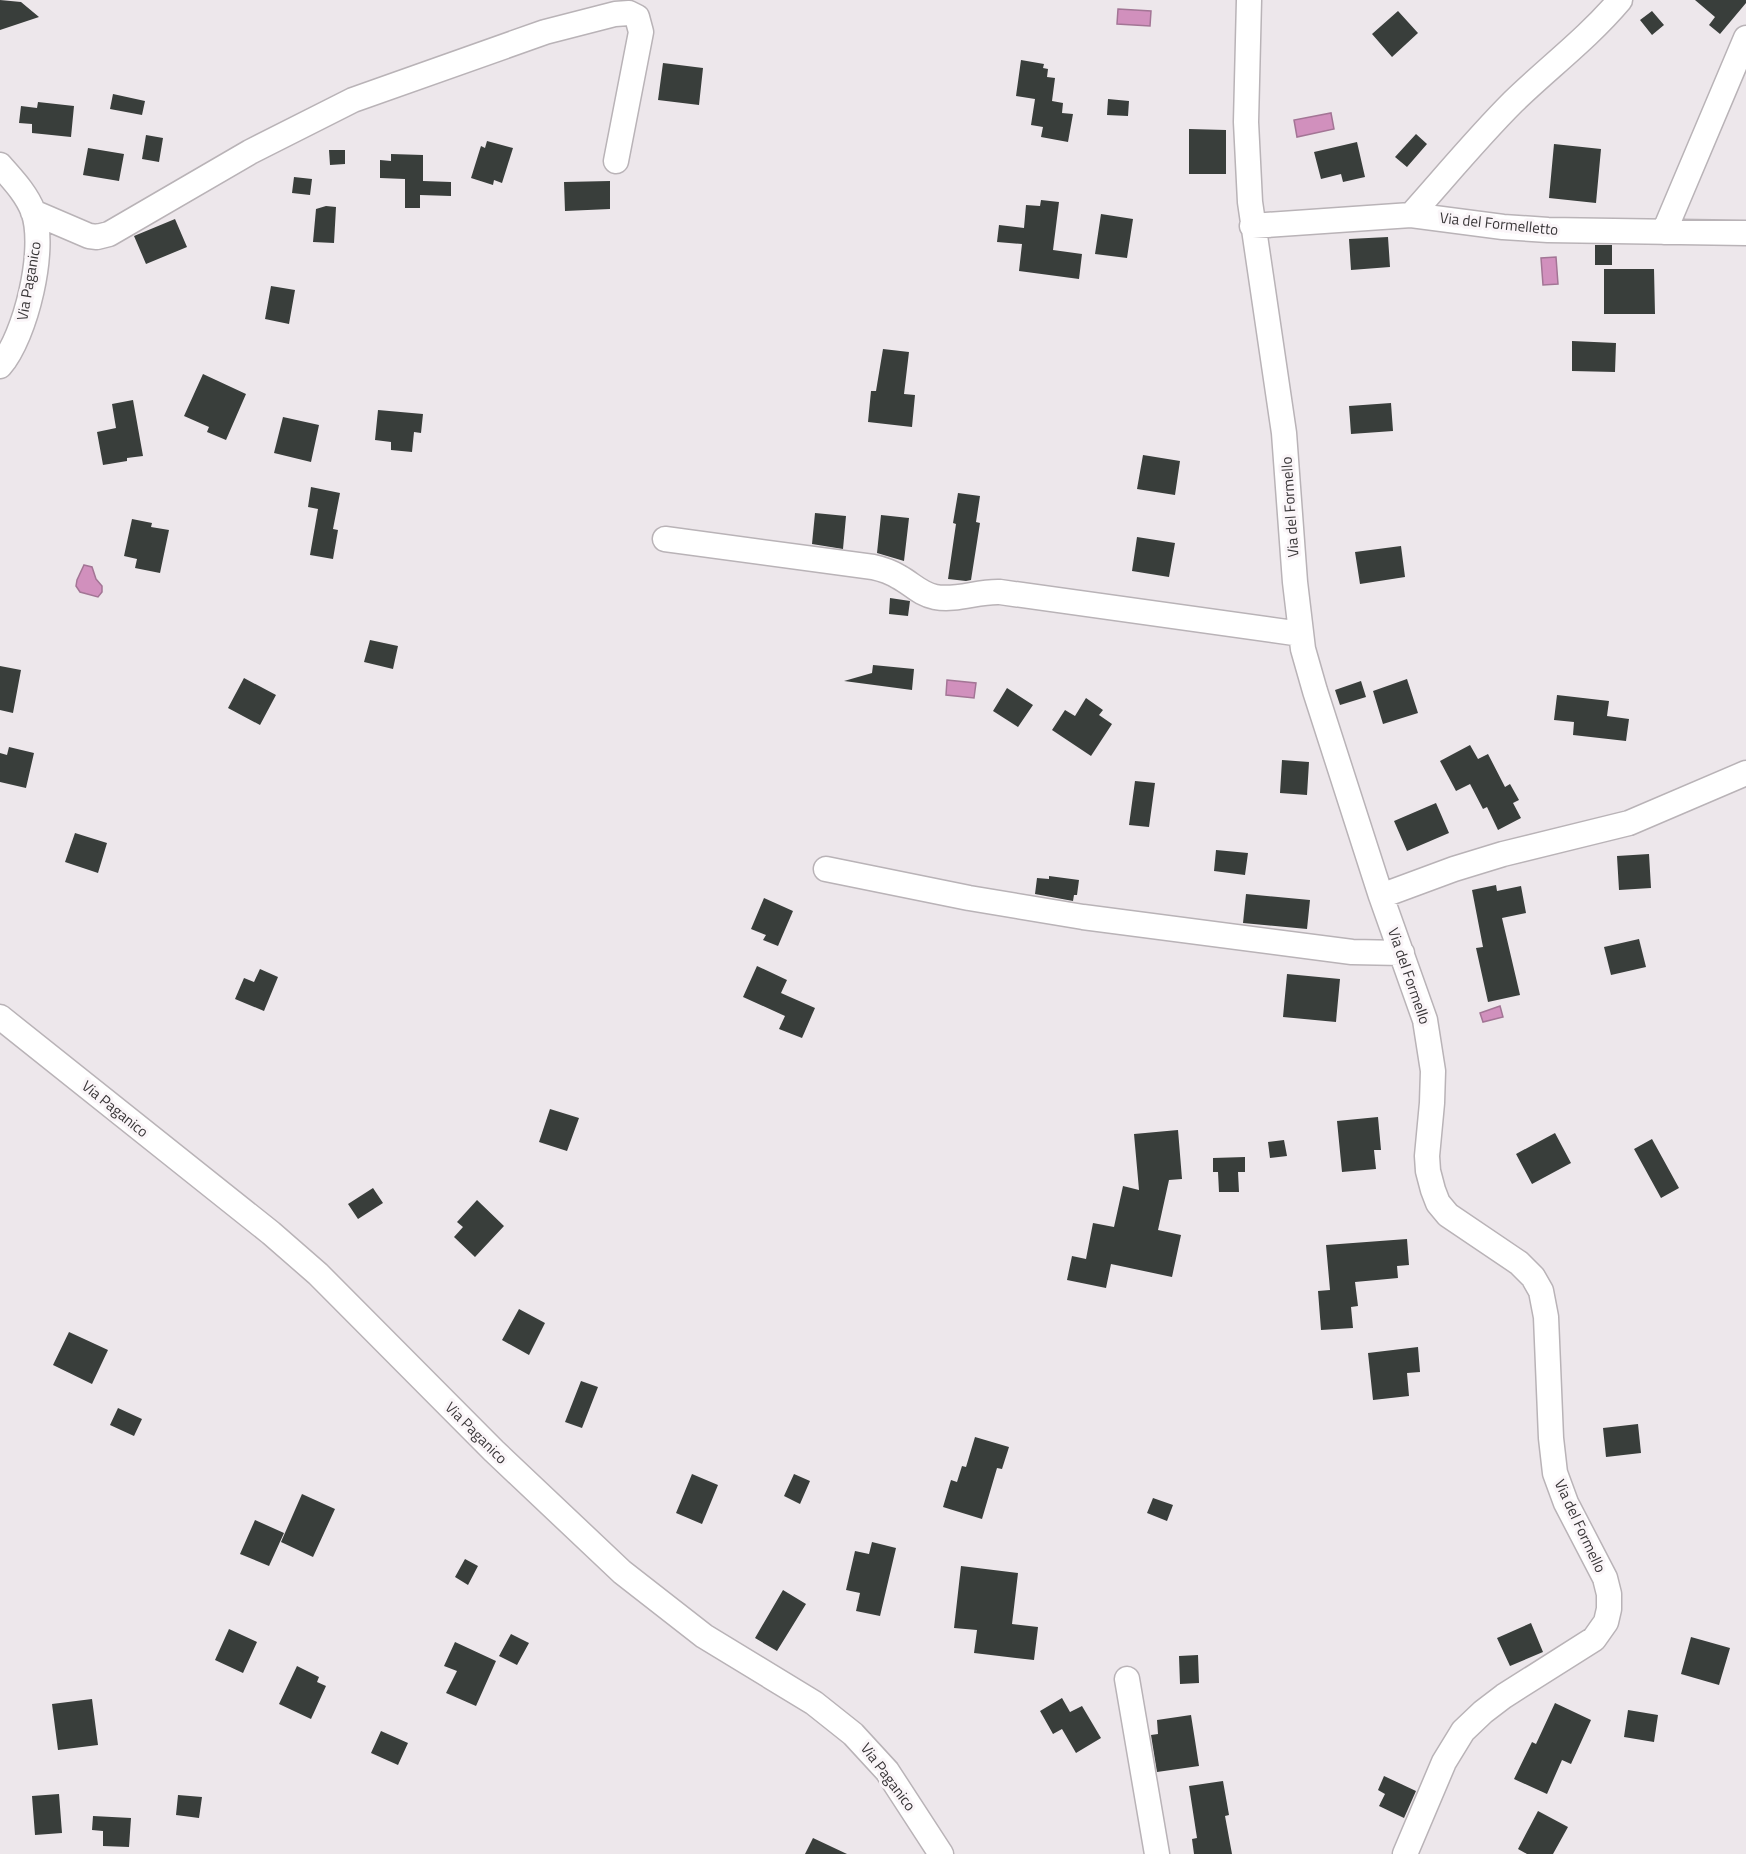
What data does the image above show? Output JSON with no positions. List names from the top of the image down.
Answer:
{
  "streets": {
    "street": ["Via del Formelletto", "Via Paganico", "Via del Formello"]
  },
  "crossings": [
    ["Via del Formelletto", "Via del Formello"]
  ]
}
